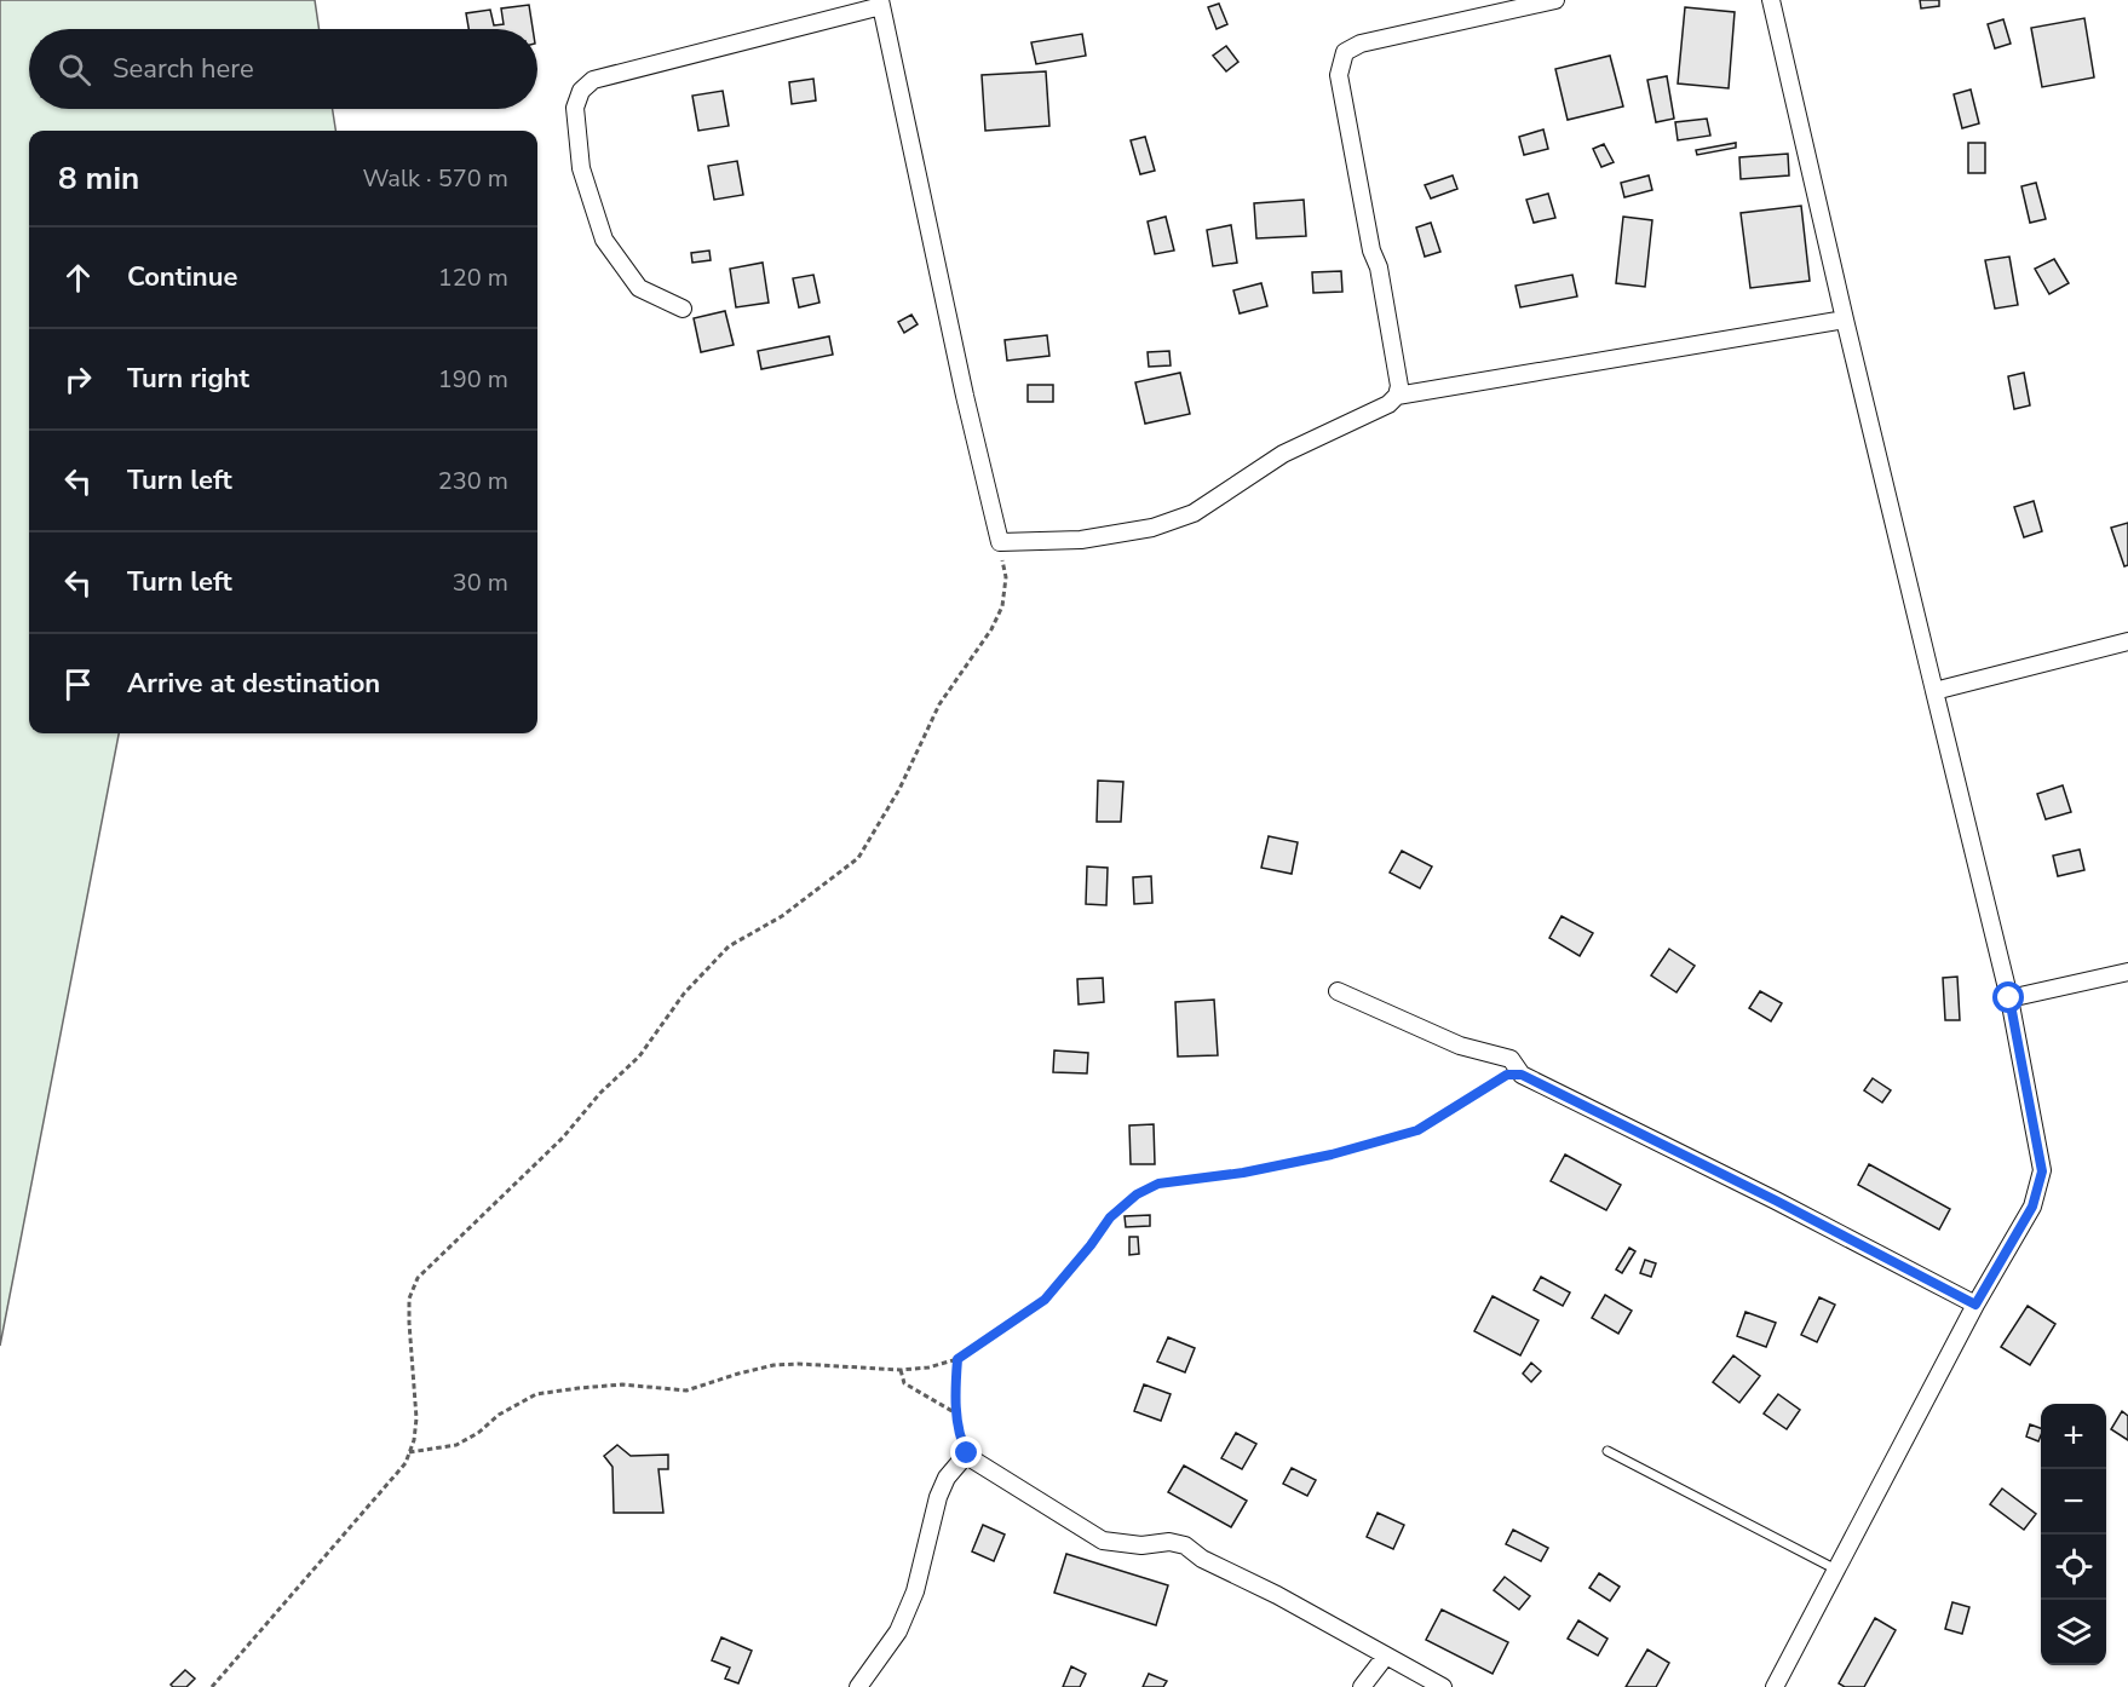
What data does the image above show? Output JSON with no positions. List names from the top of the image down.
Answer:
{
  "page": {
    "search": "Search here",
    "heading": ["8 min", "Walk · 570 m"],
    "list": [
      ["Continue", "120 m"],
      ["Turn right", "190 m"],
      ["Turn left", "230 m"],
      ["Turn left", "30 m"],
      "Arrive at destination"
    ],
    "map_buttons": ["+", "−"]
  }
}
